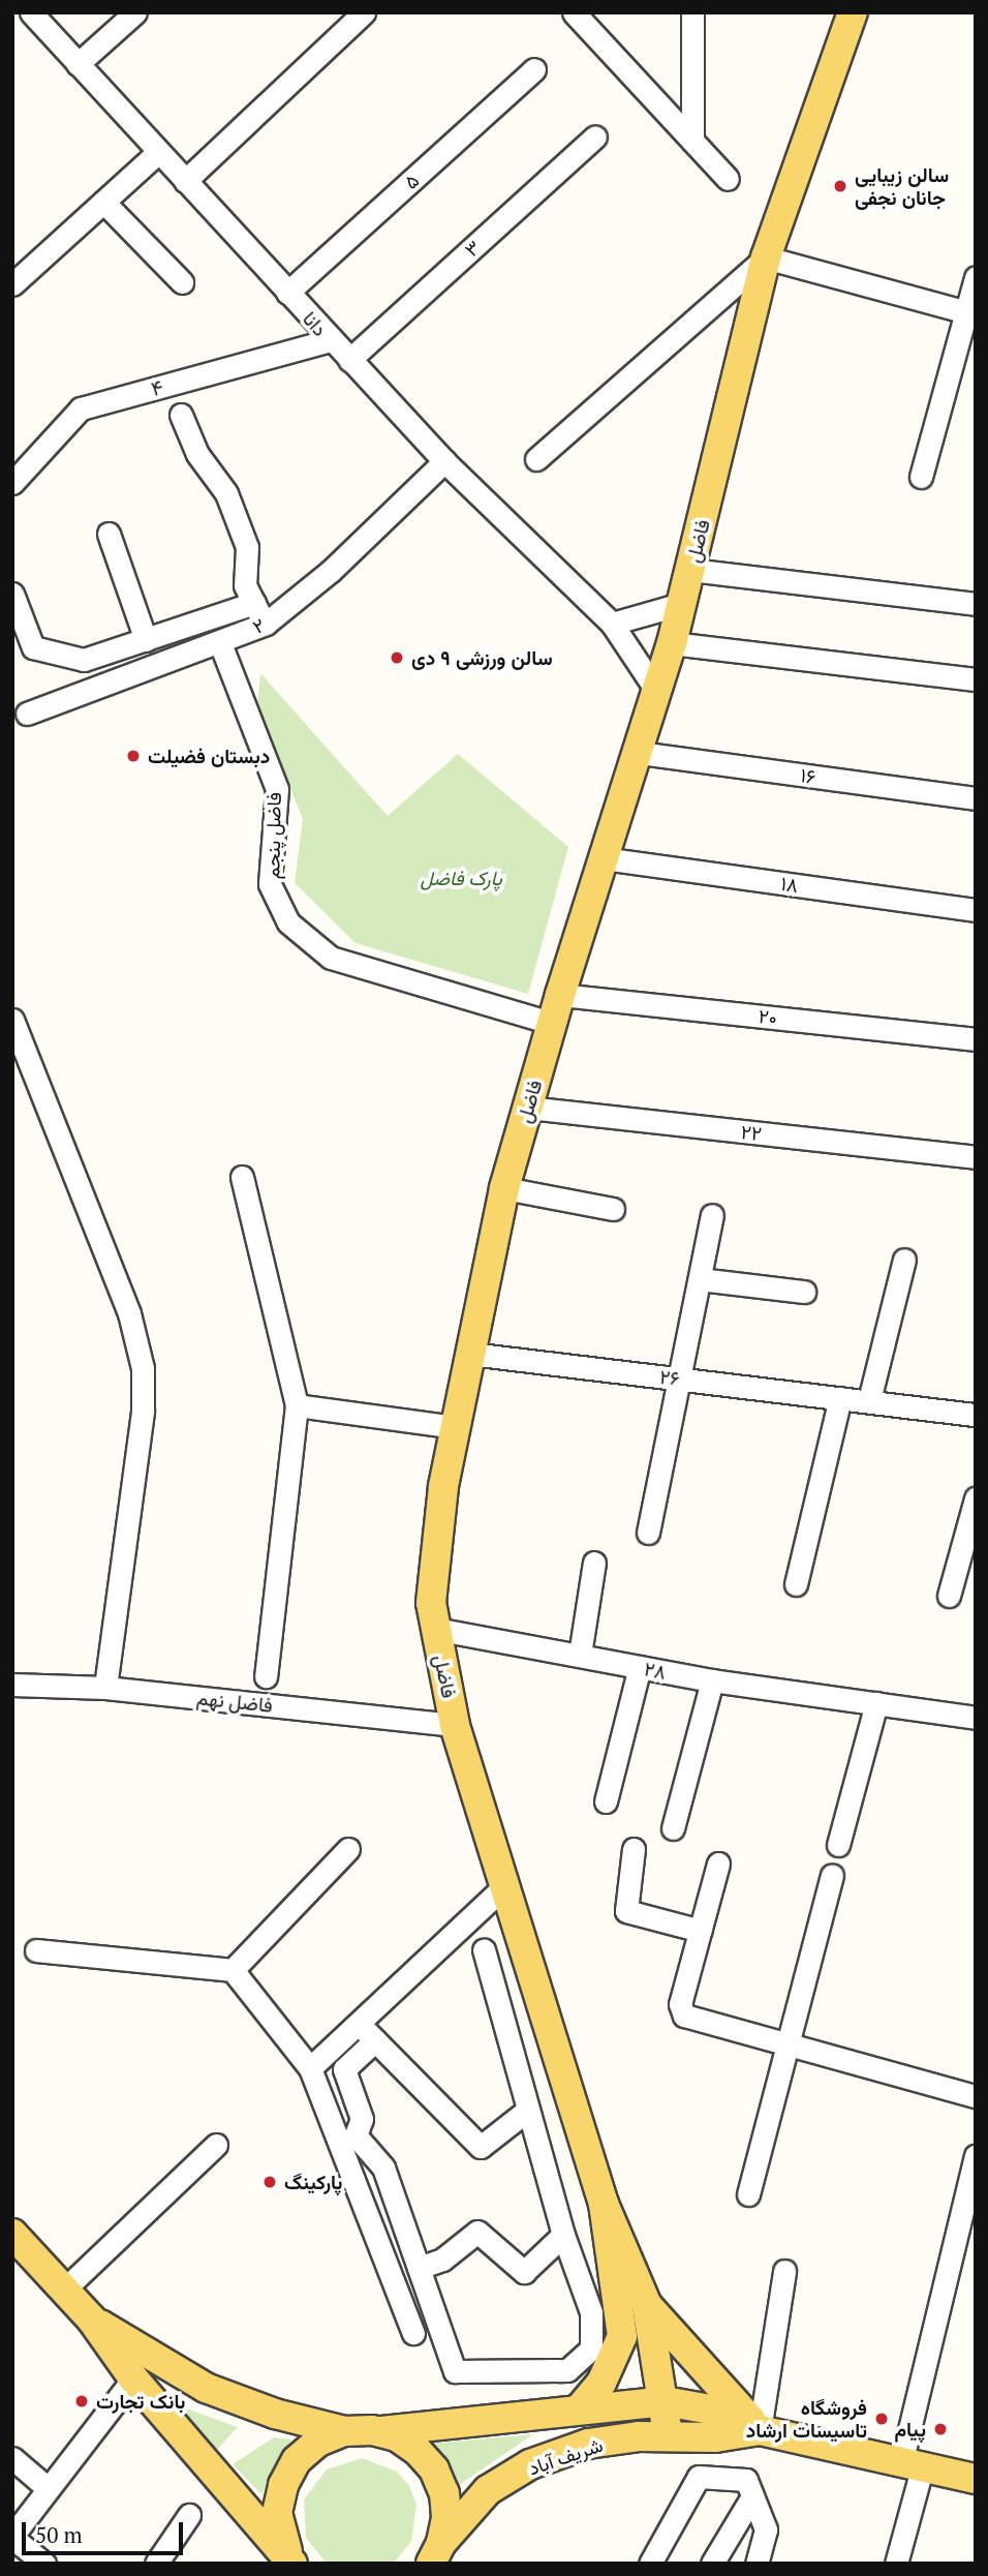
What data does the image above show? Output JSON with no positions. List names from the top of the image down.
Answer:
{
  "streets": {
    "main road": ["فاضل", "شریف آباد"],
    "street": [
      "۵",
      "۳",
      "دانا",
      "۴",
      "۲",
      "۱۶",
      "فاضل پنجم",
      "۱۸",
      "۲۰",
      "۲۲",
      "۲۶",
      "۲۸",
      "فاضل نهم"
    ]
  },
  "crossings": [
    ["۵", "دانا"],
    ["۳", "دانا"],
    ["دانا", "۴"],
    ["دانا", "فاضل"],
    ["دانا", "۲"],
    ["فاضل", "۱۶"],
    ["فاضل", "فاضل پنجم"],
    ["فاضل", "۱۸"],
    ["فاضل", "۲۰"],
    ["فاضل", "۲۲"],
    ["فاضل", "۲۶"],
    ["فاضل", "۲۸"],
    ["فاضل", "فاضل نهم"],
    ["۲", "فاضل پنجم"]
  ],
  "parks": ["پارک فاضل"],
  "places": [
    "سالن زیبایی جانان نجفی",
    "سالن ورزشی ۹ دی",
    "دبستان فضیلت",
    "پارکینگ",
    "بانک تجارت",
    "فروشگاه تاسیسات ارشاد",
    "پیام"
  ],
  "scale_bar": "50 m"
}
